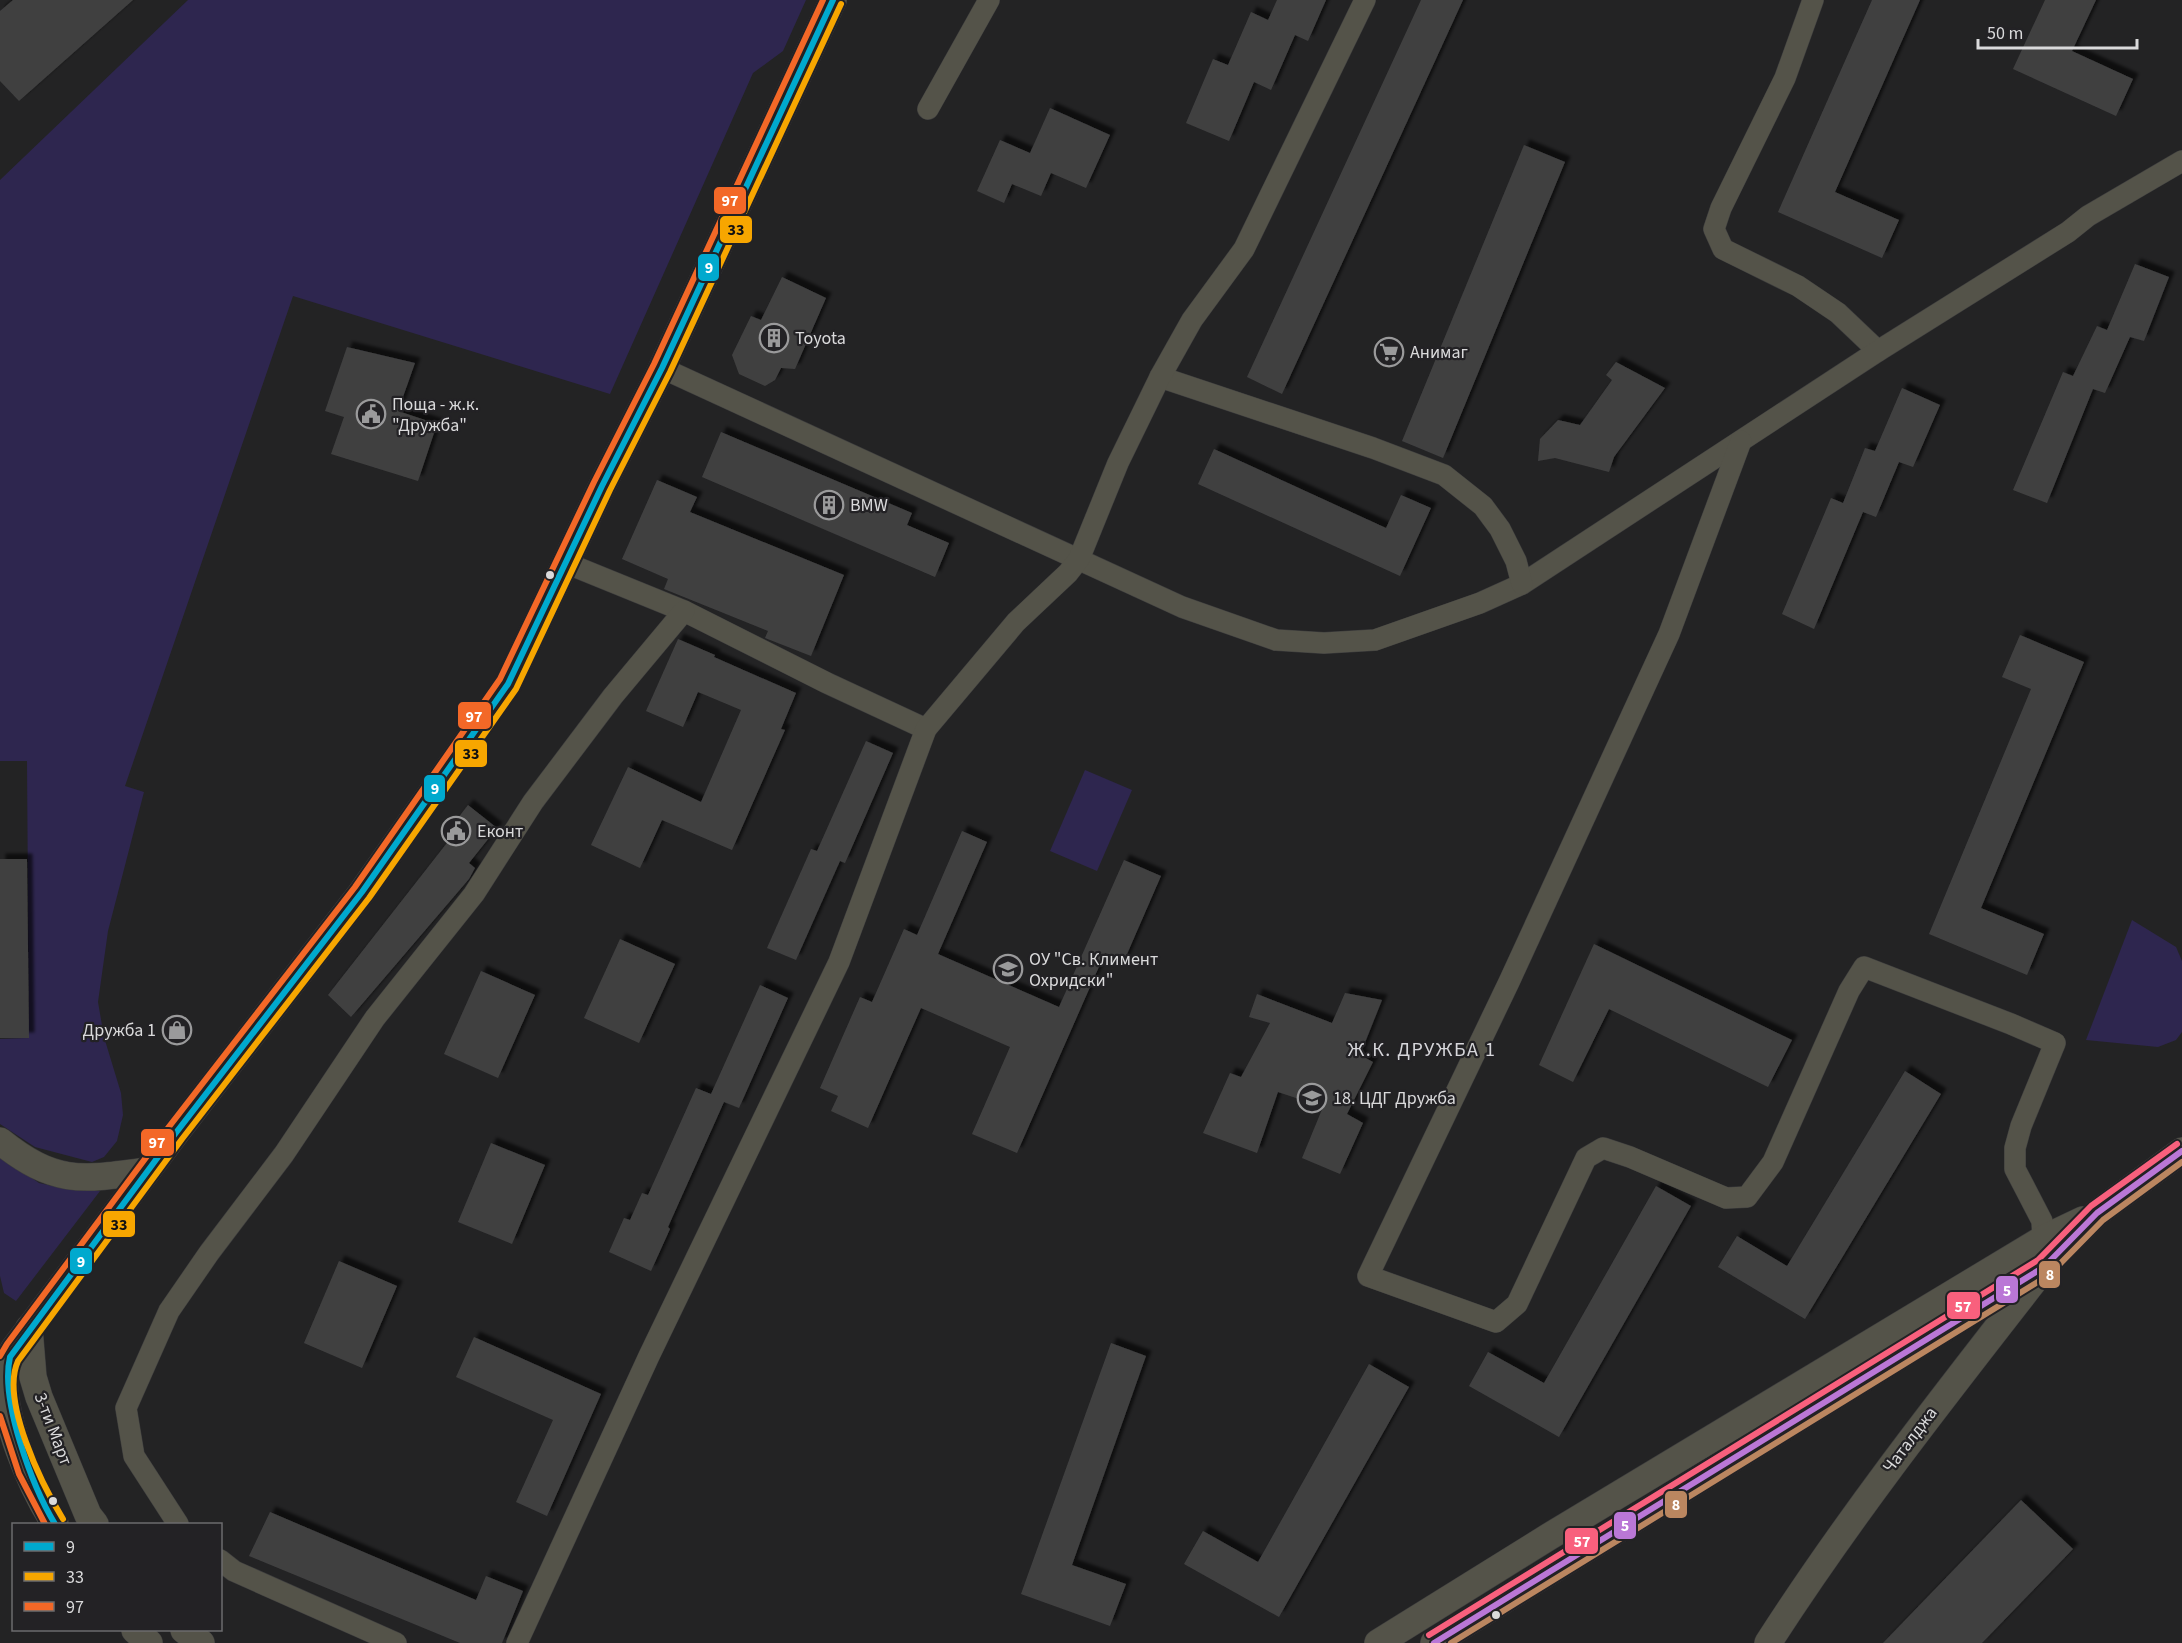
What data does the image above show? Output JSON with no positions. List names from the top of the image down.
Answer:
{
  "streets": {
    "street": ["3-ти Март", "Чаталджа"]
  },
  "districts": ["Ж.К. ДРУЖБА 1"],
  "places": {
    "building": ["Toyota", "BMW"],
    "supermarket": ["Анимаг"],
    "public building": ["Поща - ж.к. \"Дружба\"", "Еконт"],
    "school or university": ["ОУ \"Св. Климент Охридски\"", "18. ЦДГ Дружба"],
    "shop": ["Дружба 1"]
  },
  "lines": [
    "transit line 9",
    "transit line 97",
    "transit line 33",
    "transit line 57",
    "transit line 5",
    "transit line 8"
  ],
  "legend": ["9", "33", "97"],
  "scale_bar": "50 m"
}
